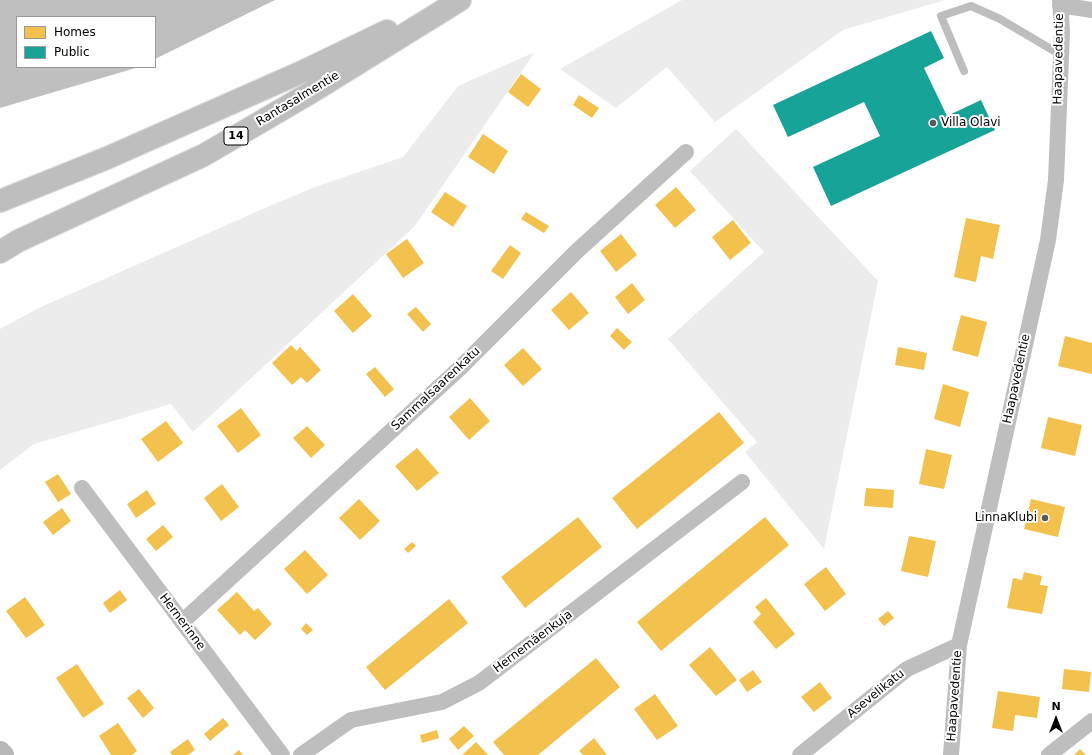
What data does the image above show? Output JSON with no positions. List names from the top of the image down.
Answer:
{
  "streets": {
    "highway": ["Rantasalmentie", "14"],
    "street": [
      "Haapavedentie",
      "Sammalsaarenkatu",
      "Hernerinne",
      "Hernemäenkuja",
      "Asevelikatu"
    ]
  },
  "crossings": [
    ["Haapavedentie", "Asevelikatu"],
    ["Sammalsaarenkatu", "Hernerinne"]
  ],
  "places": ["Villa Olavi", "LinnaKlubi"],
  "legend": ["Homes", "Public"],
  "north": "top"
}
